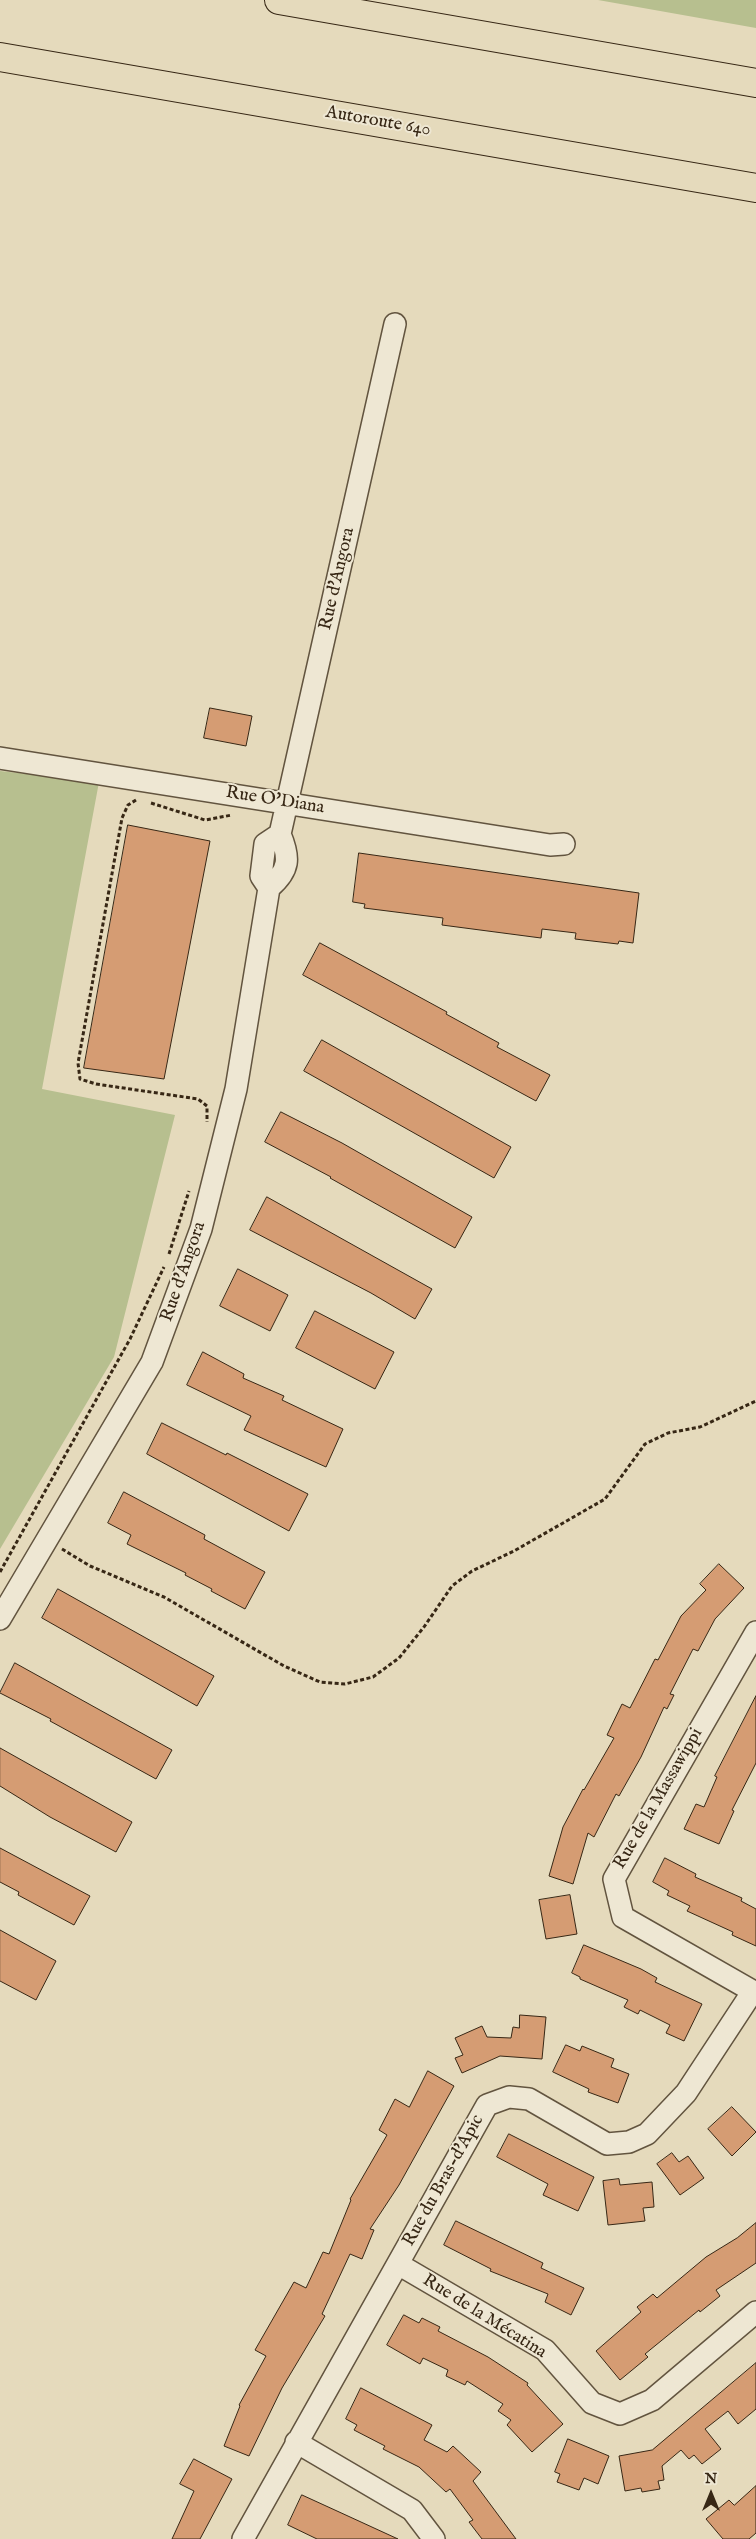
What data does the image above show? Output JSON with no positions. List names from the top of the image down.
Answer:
{
  "streets": {
    "highway": ["Autoroute 640"],
    "street": [
      "Rue d'Angora",
      "Rue O'Diana",
      "Rue de la Massawippi",
      "Rue du Bras-d'Apic",
      "Rue de la Mécatina"
    ]
  },
  "crossings": [
    ["Rue d'Angora", "Rue O'Diana"],
    ["Rue de la Massawippi", "Rue du Bras-d'Apic"],
    ["Rue du Bras-d'Apic", "Rue de la Mécatina"]
  ],
  "north": "top"
}
